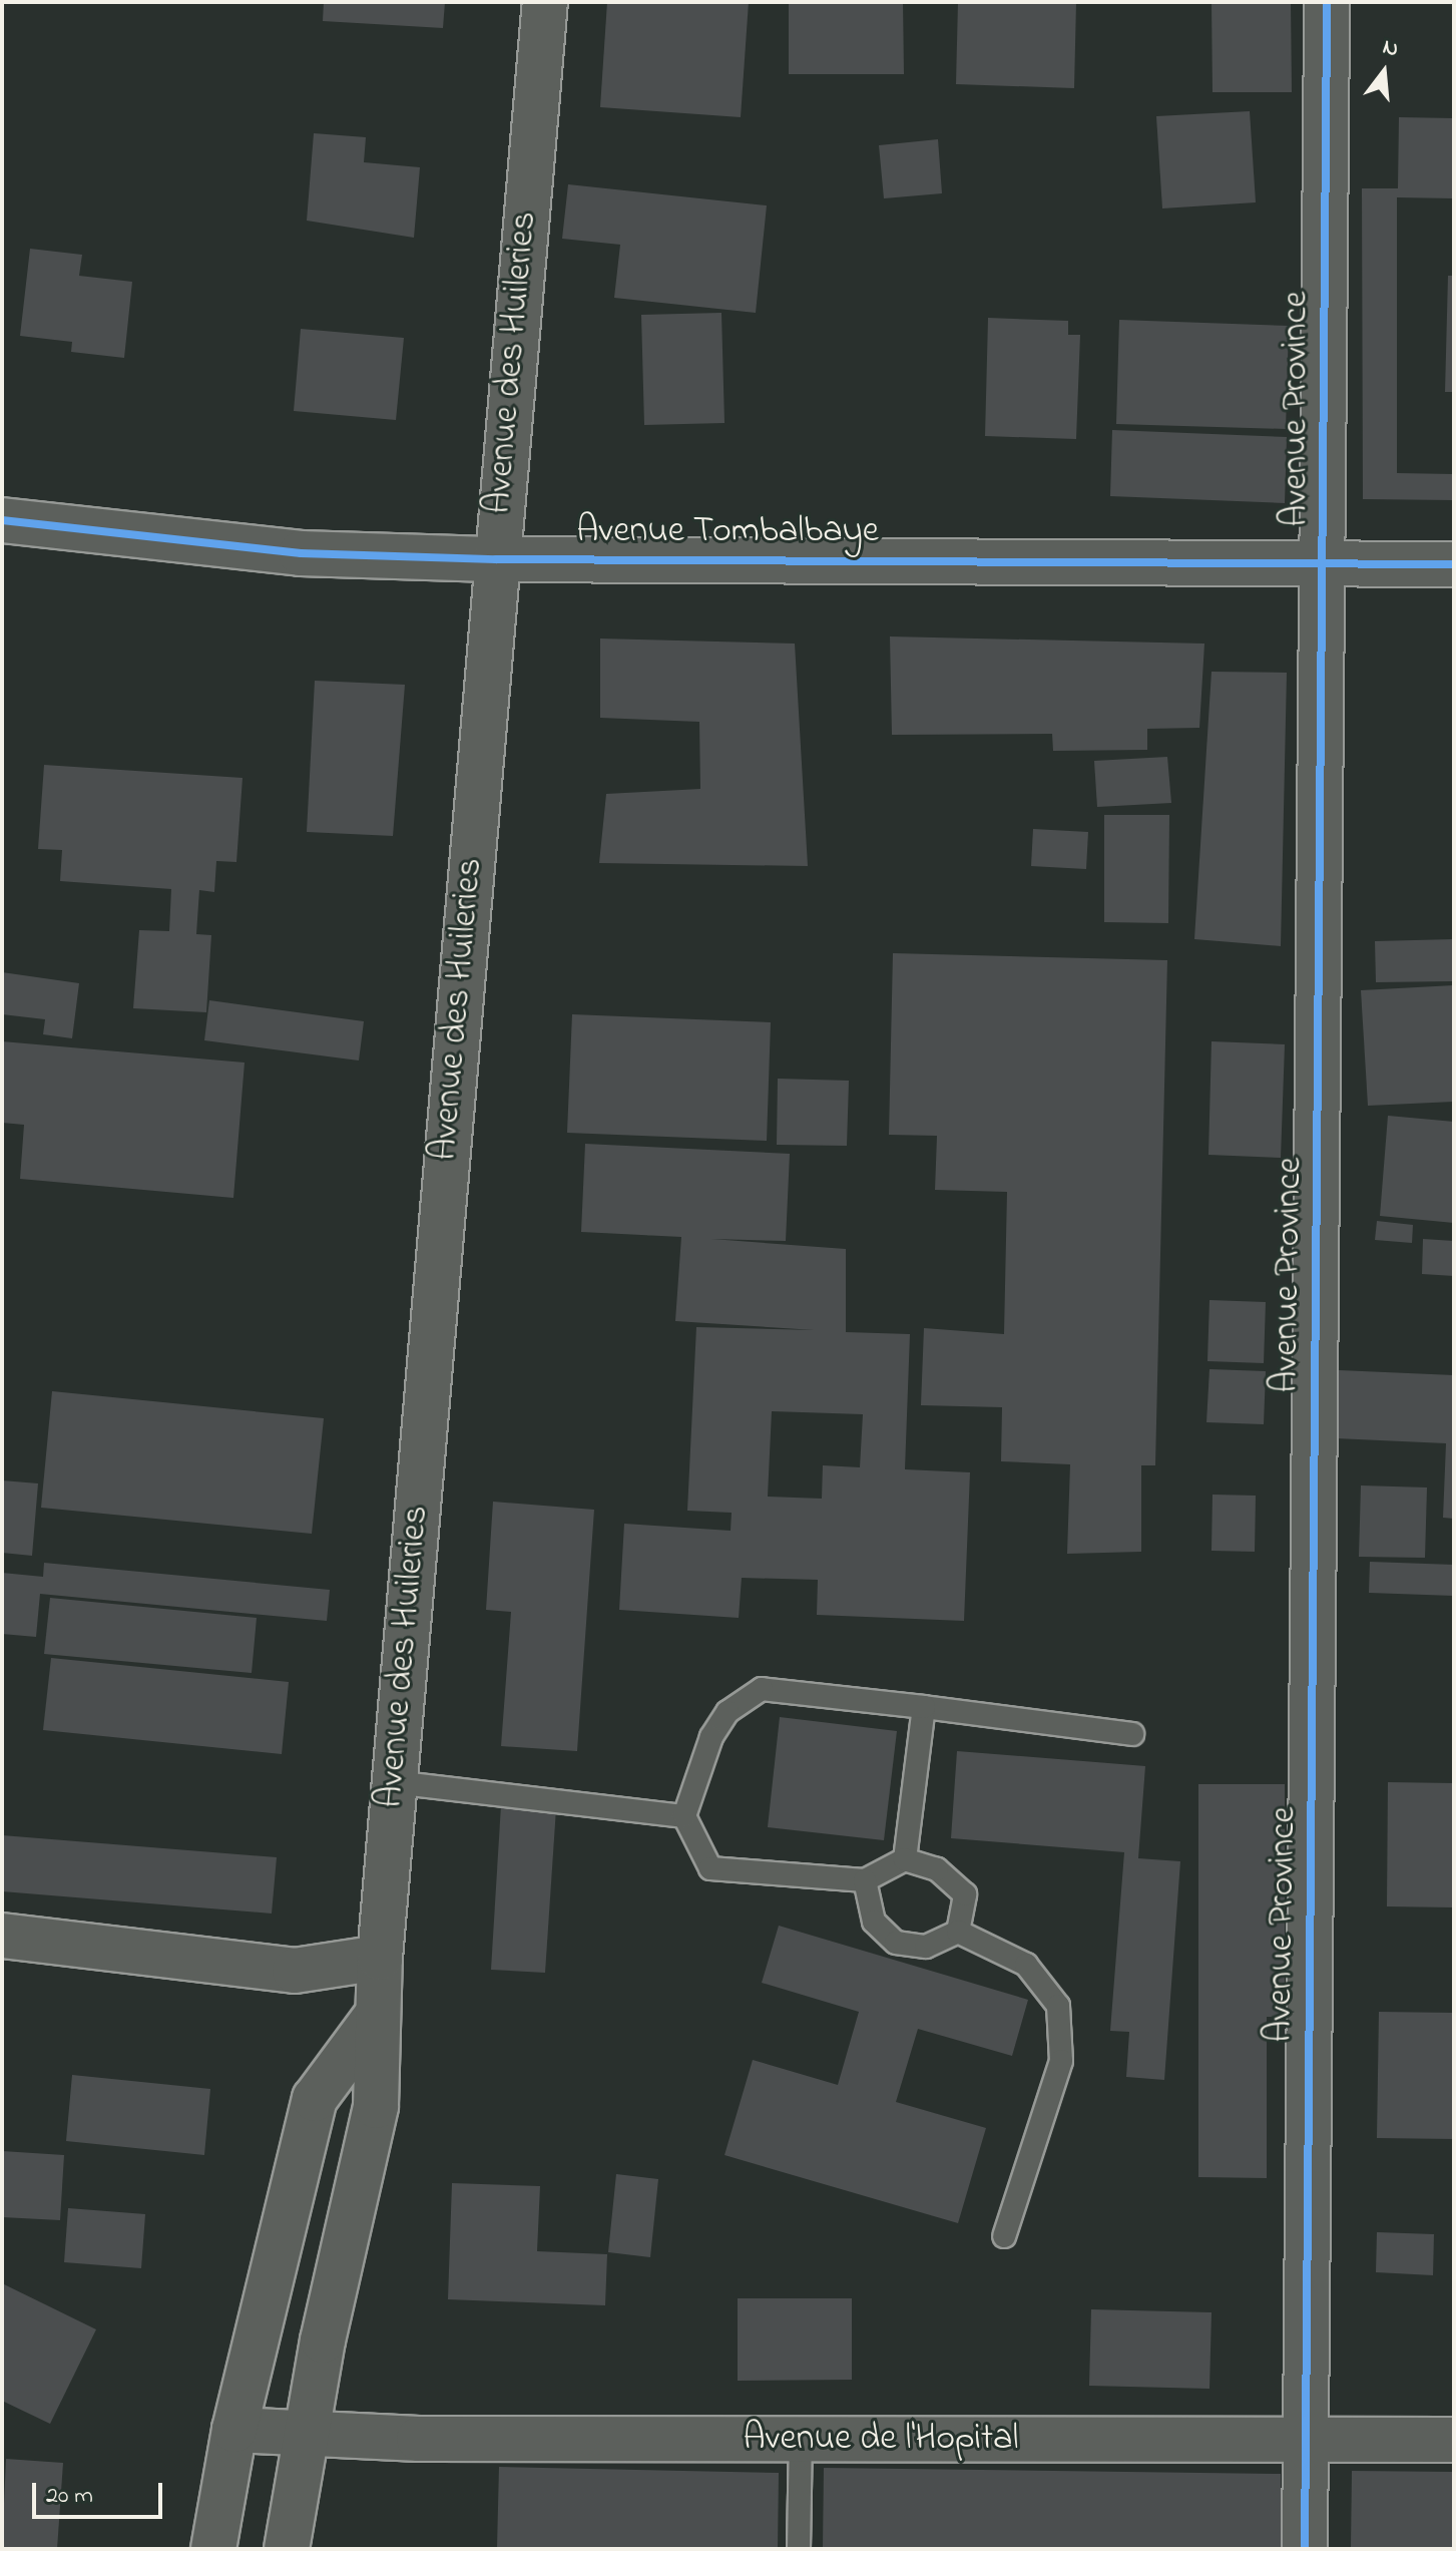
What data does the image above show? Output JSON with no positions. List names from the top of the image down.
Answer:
{
  "streets": {
    "street": [
      "Avenue des Huileries",
      "Avenue Province",
      "Avenue Tombalbaye",
      "Avenue de l'Hopital"
    ]
  },
  "crossings": [
    ["Avenue des Huileries", "Avenue Tombalbaye"],
    ["Avenue des Huileries", "Avenue de l'Hopital"],
    ["Avenue Province", "Avenue Tombalbaye"],
    ["Avenue Province", "Avenue de l'Hopital"]
  ],
  "scale_bar": "20 m",
  "north": "top"
}
